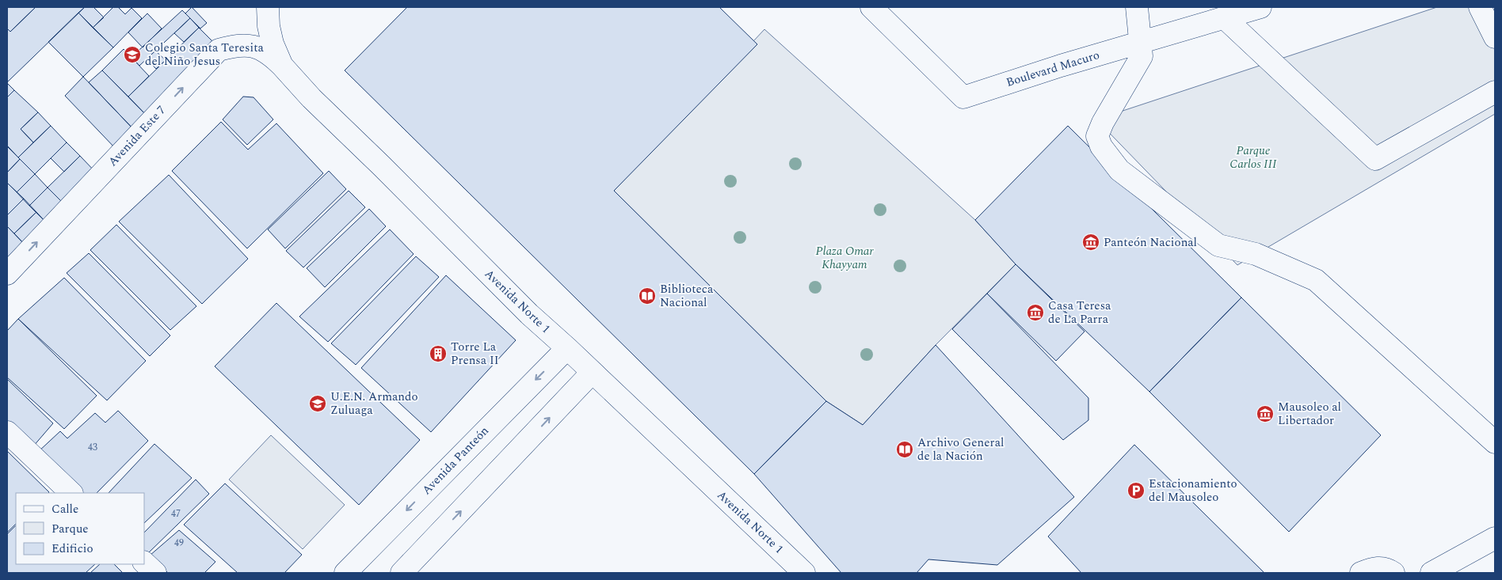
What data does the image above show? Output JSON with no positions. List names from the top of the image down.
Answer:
{
  "streets": {
    "street": [
      "Boulevard Macuro",
      "Avenida Este 7",
      "Avenida Norte 1",
      "Avenida Panteón"
    ]
  },
  "crossings": [
    ["Avenida Este 7", "Avenida Norte 1"],
    ["Avenida Norte 1", "Avenida Panteón"]
  ],
  "one_way": ["Avenida Este 7"],
  "parks": ["Parque Carlos III", "Plaza Omar Khayyam"],
  "places": {
    "school or university": ["Colegio Santa Teresita del Niño Jesus", "U.E.N. Armando Zuluaga"],
    "museum": ["Panteón Nacional", "Casa Teresa de La Parra", "Mausoleo al Libertador"],
    "library": ["Biblioteca Nacional", "Archivo General de la Nación"],
    "building": ["Torre La Prensa II"],
    "parking": ["Estacionamiento del Mausoleo"]
  },
  "house_numbers": ["43", "47", "49"],
  "legend": ["Calle", "Parque", "Edificio"]
}
